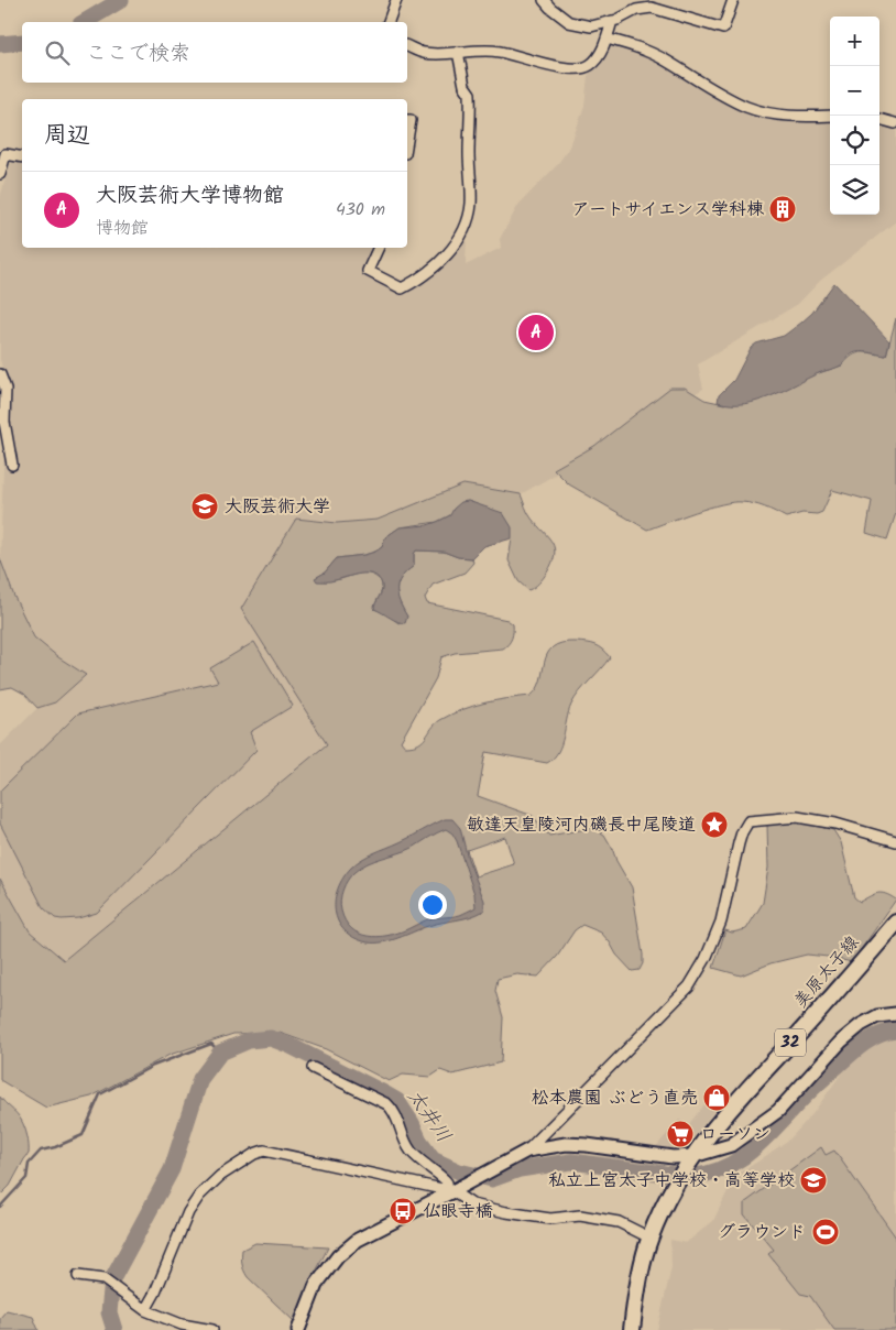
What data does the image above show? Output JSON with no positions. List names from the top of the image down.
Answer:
{
  "streets": {
    "main road": ["美原太子線", "32"]
  },
  "water": ["太井川"],
  "places": {
    "building": ["アートサイエンス学科棟"],
    "school or university": ["大阪芸術大学", "私立上宮太子中学校・高等学校"],
    "place": ["敏達天皇陵河内磯長中尾陵道"],
    "shop": ["松本農園 ぶどう直売"],
    "supermarket": ["ローソン"],
    "bus stop": ["仏眼寺橋"],
    "sports": ["グラウンド"]
  },
  "page": {
    "map_buttons": ["+", "−"],
    "search": "ここで検索",
    "heading": "周辺",
    "list": [
      {
        "mark": "A",
        "name": "大阪芸術大学博物館",
        "note": "博物館",
        "value": "430 m"
      }
    ],
    "pins": "A"
  }
}
